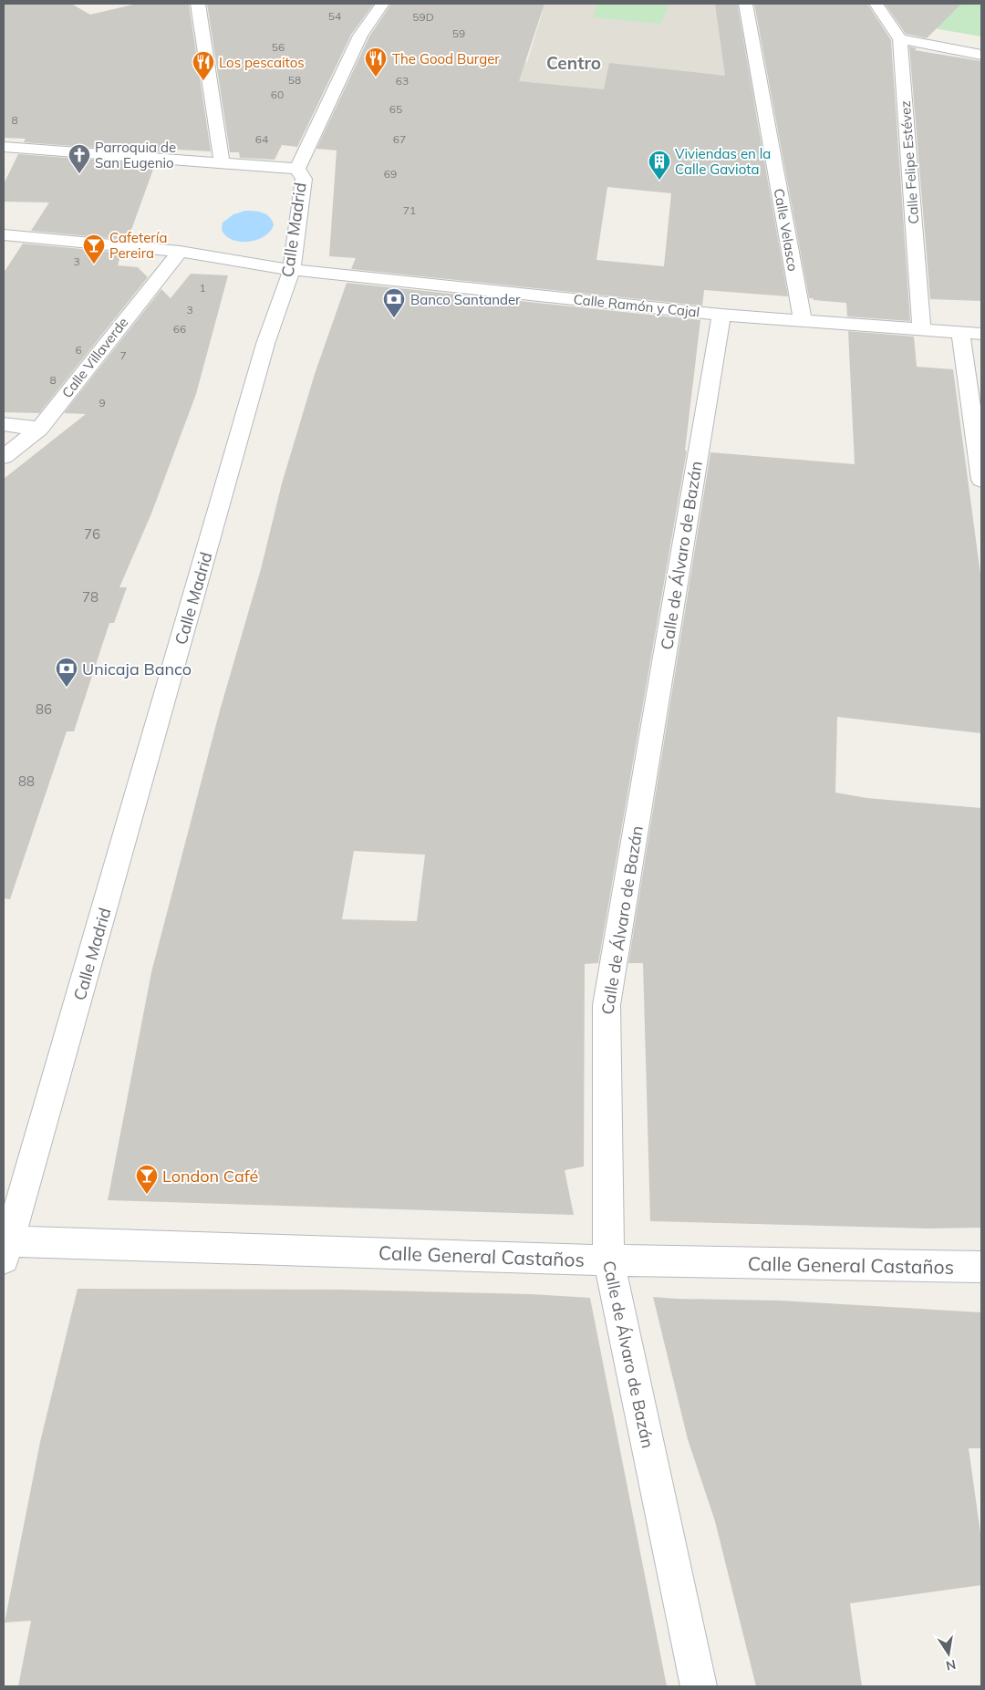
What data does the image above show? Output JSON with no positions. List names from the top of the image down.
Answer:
{
  "streets": {
    "street": [
      "Calle Felipe Estévez",
      "Calle Madrid",
      "Calle Velasco",
      "Calle Ramón y Cajal",
      "Calle Villaverde",
      "Calle de Álvaro de Bazán",
      "Calle General Castaños"
    ]
  },
  "crossings": [
    ["Calle Felipe Estévez", "Calle Ramón y Cajal"],
    ["Calle Madrid", "Calle Ramón y Cajal"],
    ["Calle Madrid", "Calle General Castaños"],
    ["Calle Velasco", "Calle Ramón y Cajal"],
    ["Calle Ramón y Cajal", "Calle Villaverde"],
    ["Calle Ramón y Cajal", "Calle de Álvaro de Bazán"],
    ["Calle de Álvaro de Bazán", "Calle General Castaños"]
  ],
  "districts": ["Centro"],
  "places": {
    "restaurant": ["The Good Burger", "Los pescaitos"],
    "church": ["Parroquia de San Eugenio"],
    "building": ["Viviendas en la Calle Gaviota"],
    "bar": ["Cafetería Pereira", "London Café"],
    "bank": ["Banco Santander", "Unicaja Banco"]
  },
  "house_numbers": [
    "54",
    "59D",
    "59",
    "56",
    "58",
    "63",
    "60",
    "65",
    "8",
    "64",
    "67",
    "69",
    "71",
    "3",
    "1",
    "3",
    "66",
    "6",
    "7",
    "8",
    "9",
    "76",
    "78",
    "86",
    "88"
  ],
  "north": "bottom"
}
